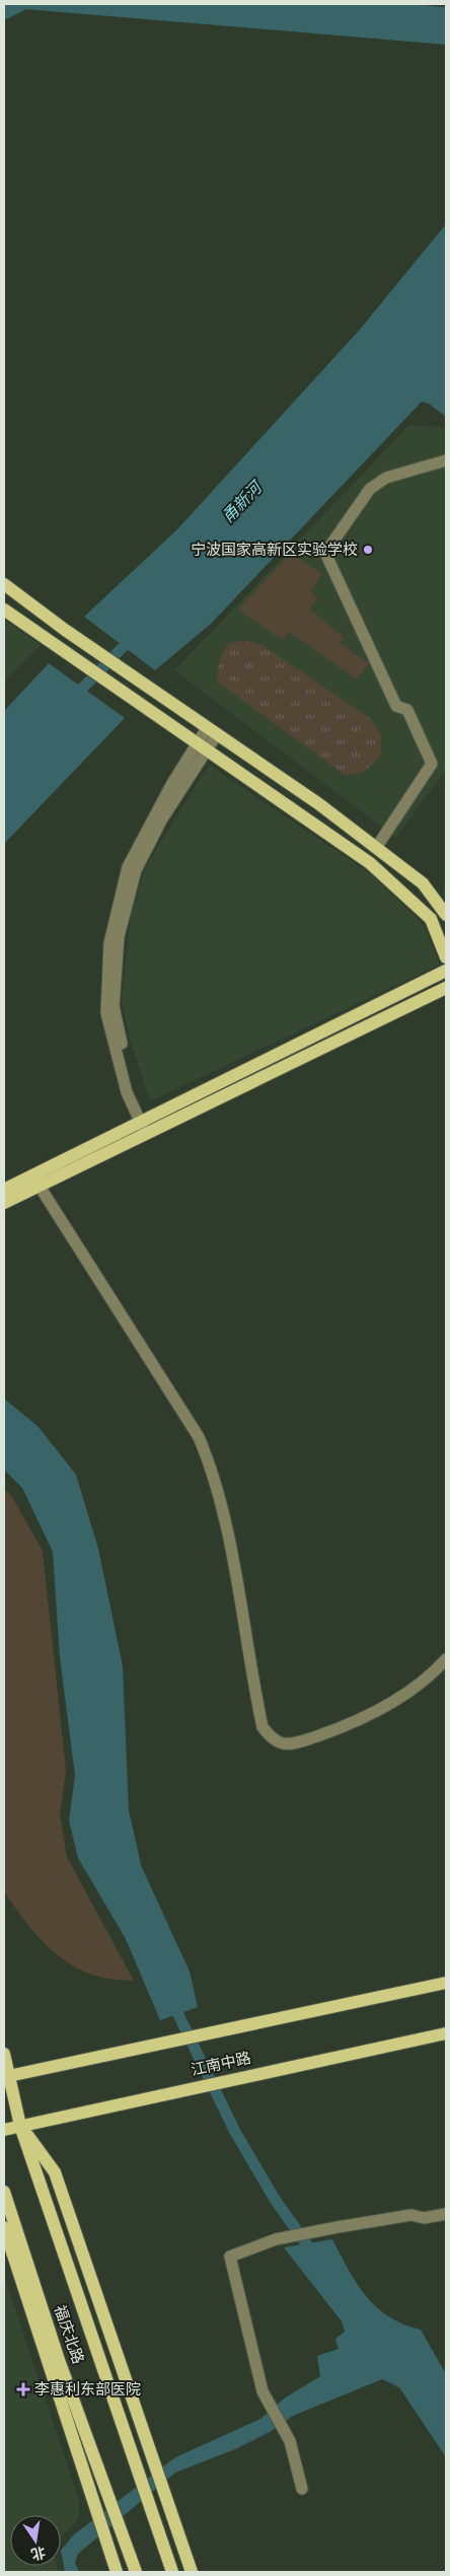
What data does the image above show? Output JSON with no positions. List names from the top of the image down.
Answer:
{
  "streets": {
    "main road": ["江南中路", "福庆北路"]
  },
  "water": ["甬新河"],
  "places": {
    "other": ["宁波国家高新区实验学校"],
    "health": ["李惠利东部医院"]
  },
  "north": "bottom"
}
